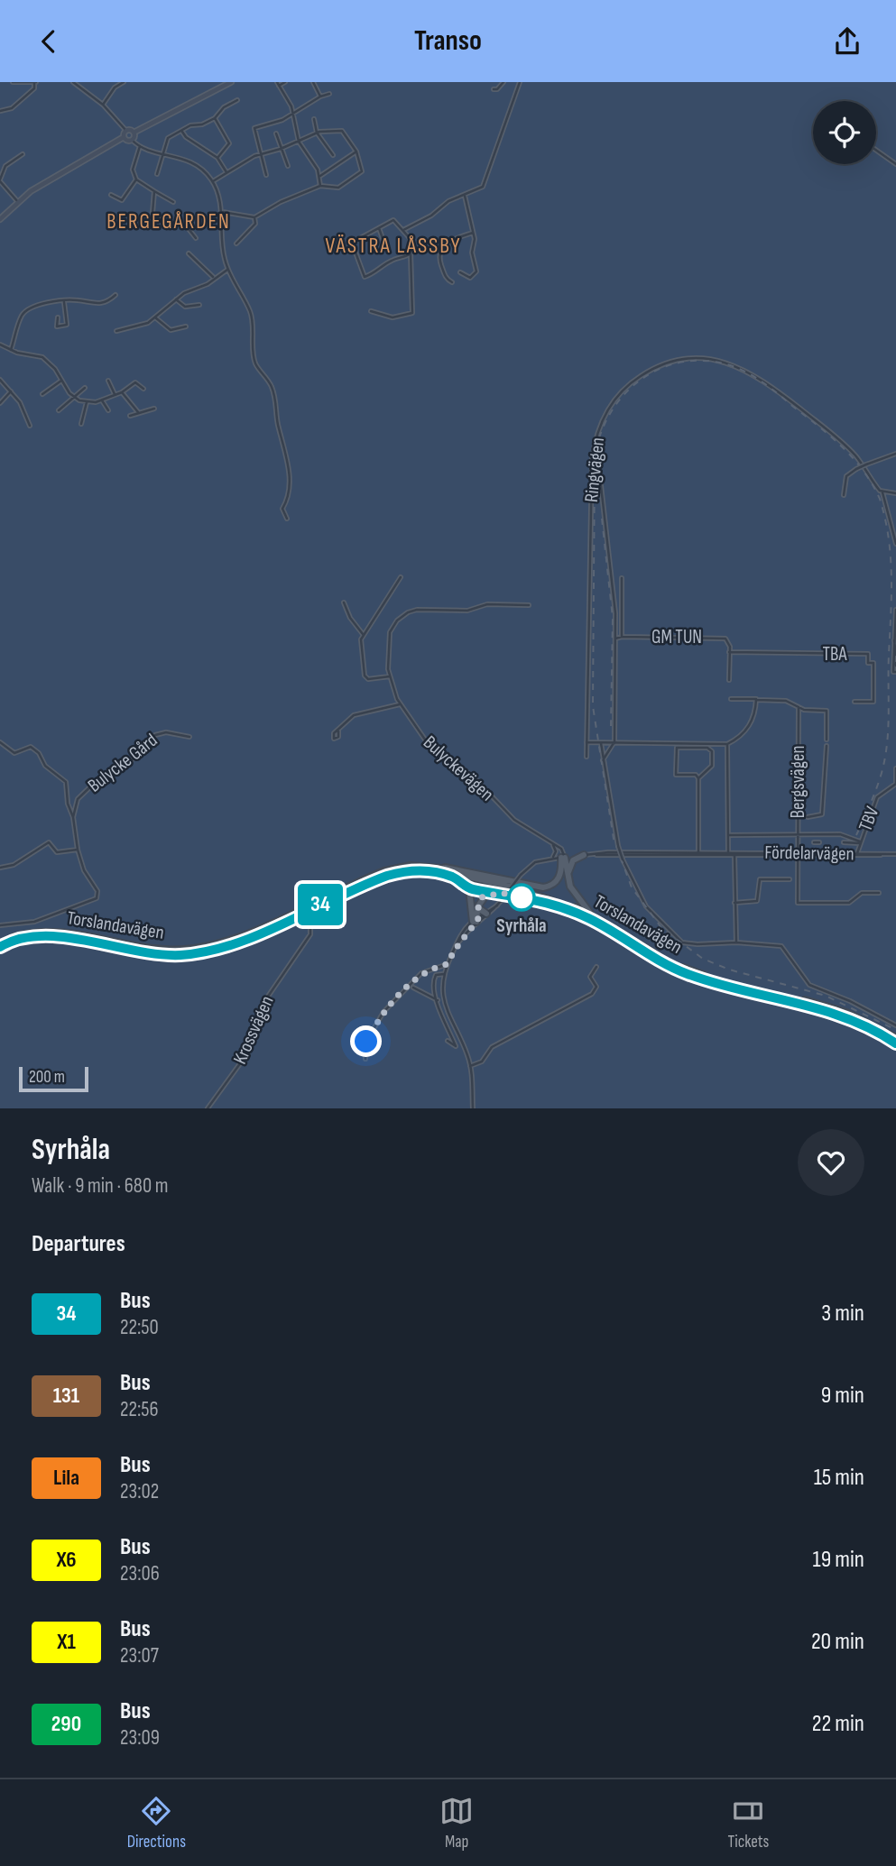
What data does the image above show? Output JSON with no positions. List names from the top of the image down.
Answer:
{
  "streets": {
    "main road": ["Torslandavägen"],
    "street": [
      "Ringvägen",
      "GM TUN",
      "TBA",
      "Bulycke Gård",
      "Bulyckevägen",
      "Bergsvägen",
      "TBV",
      "Fördelarvägen",
      "Krossvägen"
    ]
  },
  "crossings": [
    ["GM TUN", "TBA"],
    ["Bergsvägen", "Fördelarvägen"],
    ["TBV", "Fördelarvägen"],
    ["Torslandavägen", "Krossvägen"]
  ],
  "districts": ["BERGEGÅRDEN", "VÄSTRA LÅSSBY"],
  "places": ["Syrhåla"],
  "lines": ["bus line 34"],
  "scale_bar": "200 m",
  "page": {
    "header": "Transo",
    "on_map": "34",
    "scale": "200 m",
    "heading": [
      ["Syrhåla", "Walk · 9 min · 680 m"],
      "Departures"
    ],
    "list": [
      {
        "mark": "34",
        "name": "Bus",
        "note": "22:50",
        "value": "3 min"
      },
      {
        "mark": "131",
        "name": "Bus",
        "note": "22:56",
        "value": "9 min"
      },
      {
        "mark": "Lila",
        "name": "Bus",
        "note": "23:02",
        "value": "15 min"
      },
      {
        "mark": "X6",
        "name": "Bus",
        "note": "23:06",
        "value": "19 min"
      },
      {
        "mark": "X1",
        "name": "Bus",
        "note": "23:07",
        "value": "20 min"
      },
      {
        "mark": "290",
        "name": "Bus",
        "note": "23:09",
        "value": "22 min"
      }
    ],
    "tabs": ["Directions", "Map", "Tickets"]
  }
}
